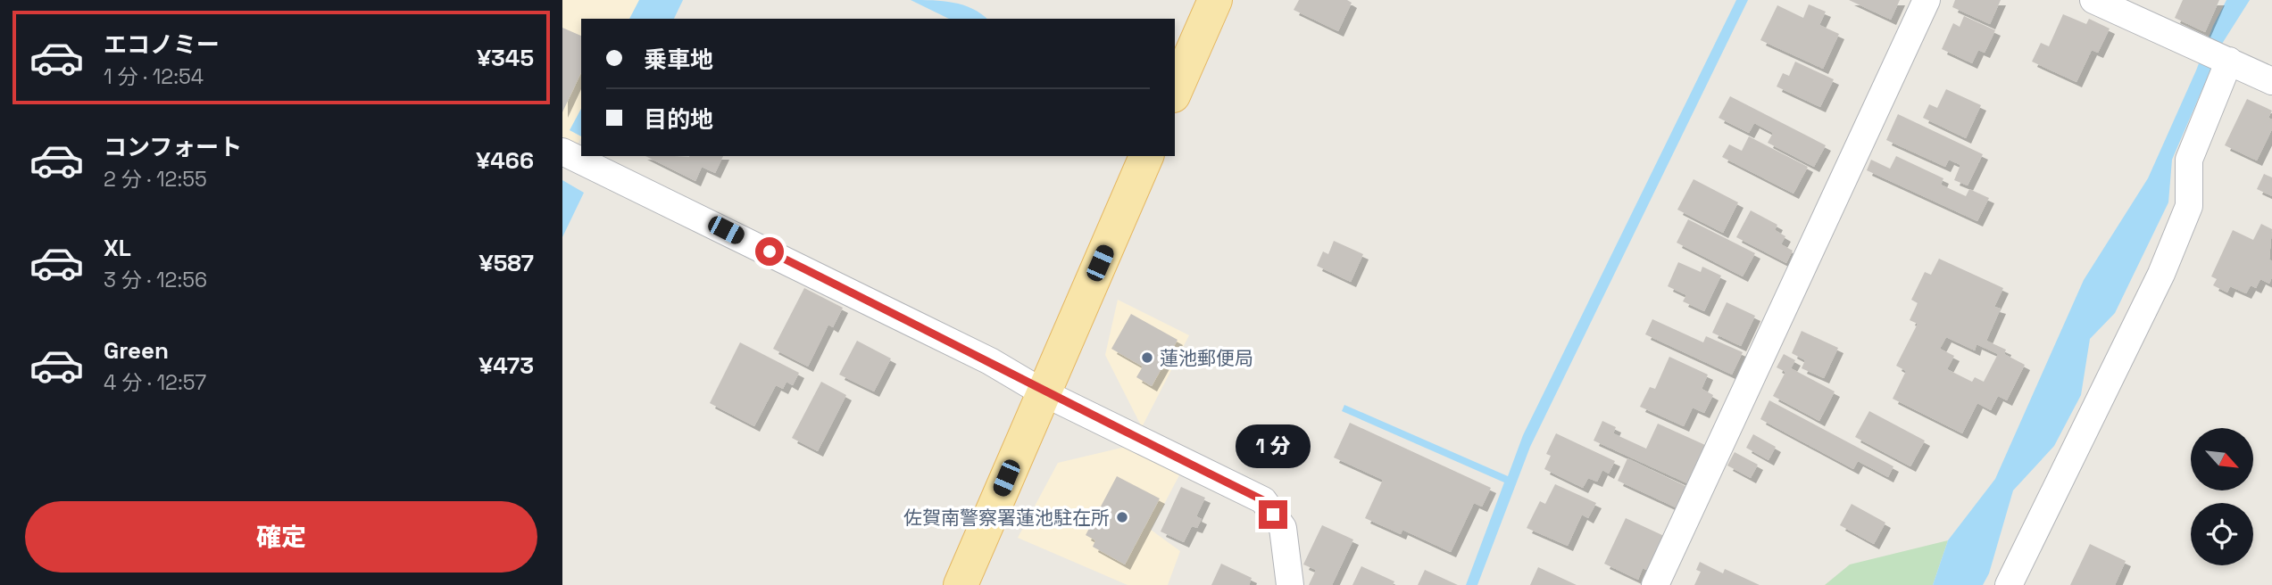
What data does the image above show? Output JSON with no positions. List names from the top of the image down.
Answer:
{
  "places": ["蓮池郵便局", "佐賀南警察署蓮池駐在所"],
  "north": "bottom right",
  "page": {
    "list": [
      {
        "name": "エコノミー",
        "note": "1 分 · 12:54",
        "value": "¥345"
      },
      {
        "name": "コンフォート",
        "note": "2 分 · 12:55",
        "value": "¥466"
      },
      {
        "name": "XL",
        "note": "3 分 · 12:56",
        "value": "¥587"
      },
      {
        "name": "Green",
        "note": "4 分 · 12:57",
        "value": "¥473"
      }
    ],
    "banner": ["乗車地", "目的地"],
    "bubble": "1 分",
    "buttons": "確定"
  }
}
